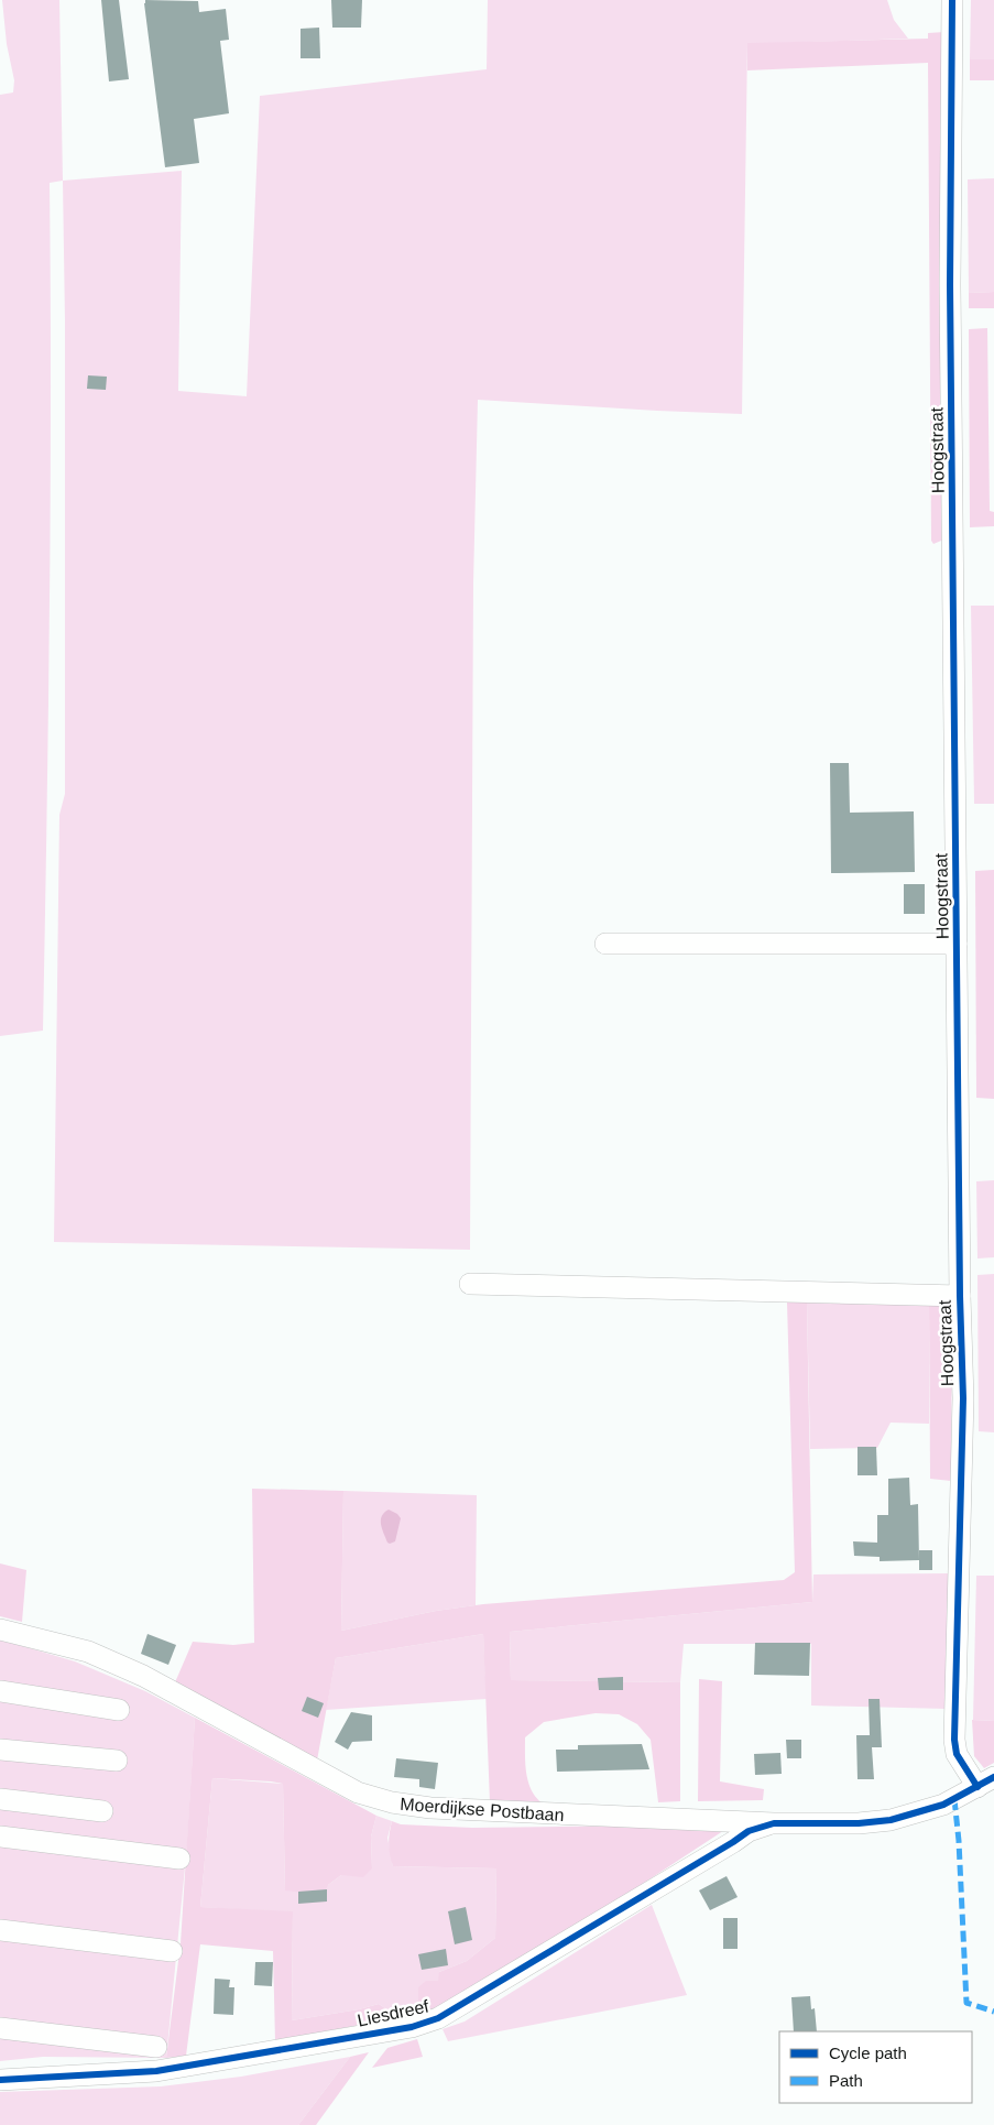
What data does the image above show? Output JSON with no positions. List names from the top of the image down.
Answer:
{
  "streets": {
    "street": ["Hoogstraat", "Moerdijkse Postbaan", "Liesdreef"]
  },
  "crossings": [
    ["Hoogstraat", "Moerdijkse Postbaan"],
    ["Moerdijkse Postbaan", "Liesdreef"]
  ],
  "legend": ["Cycle path", "Path"]
}
